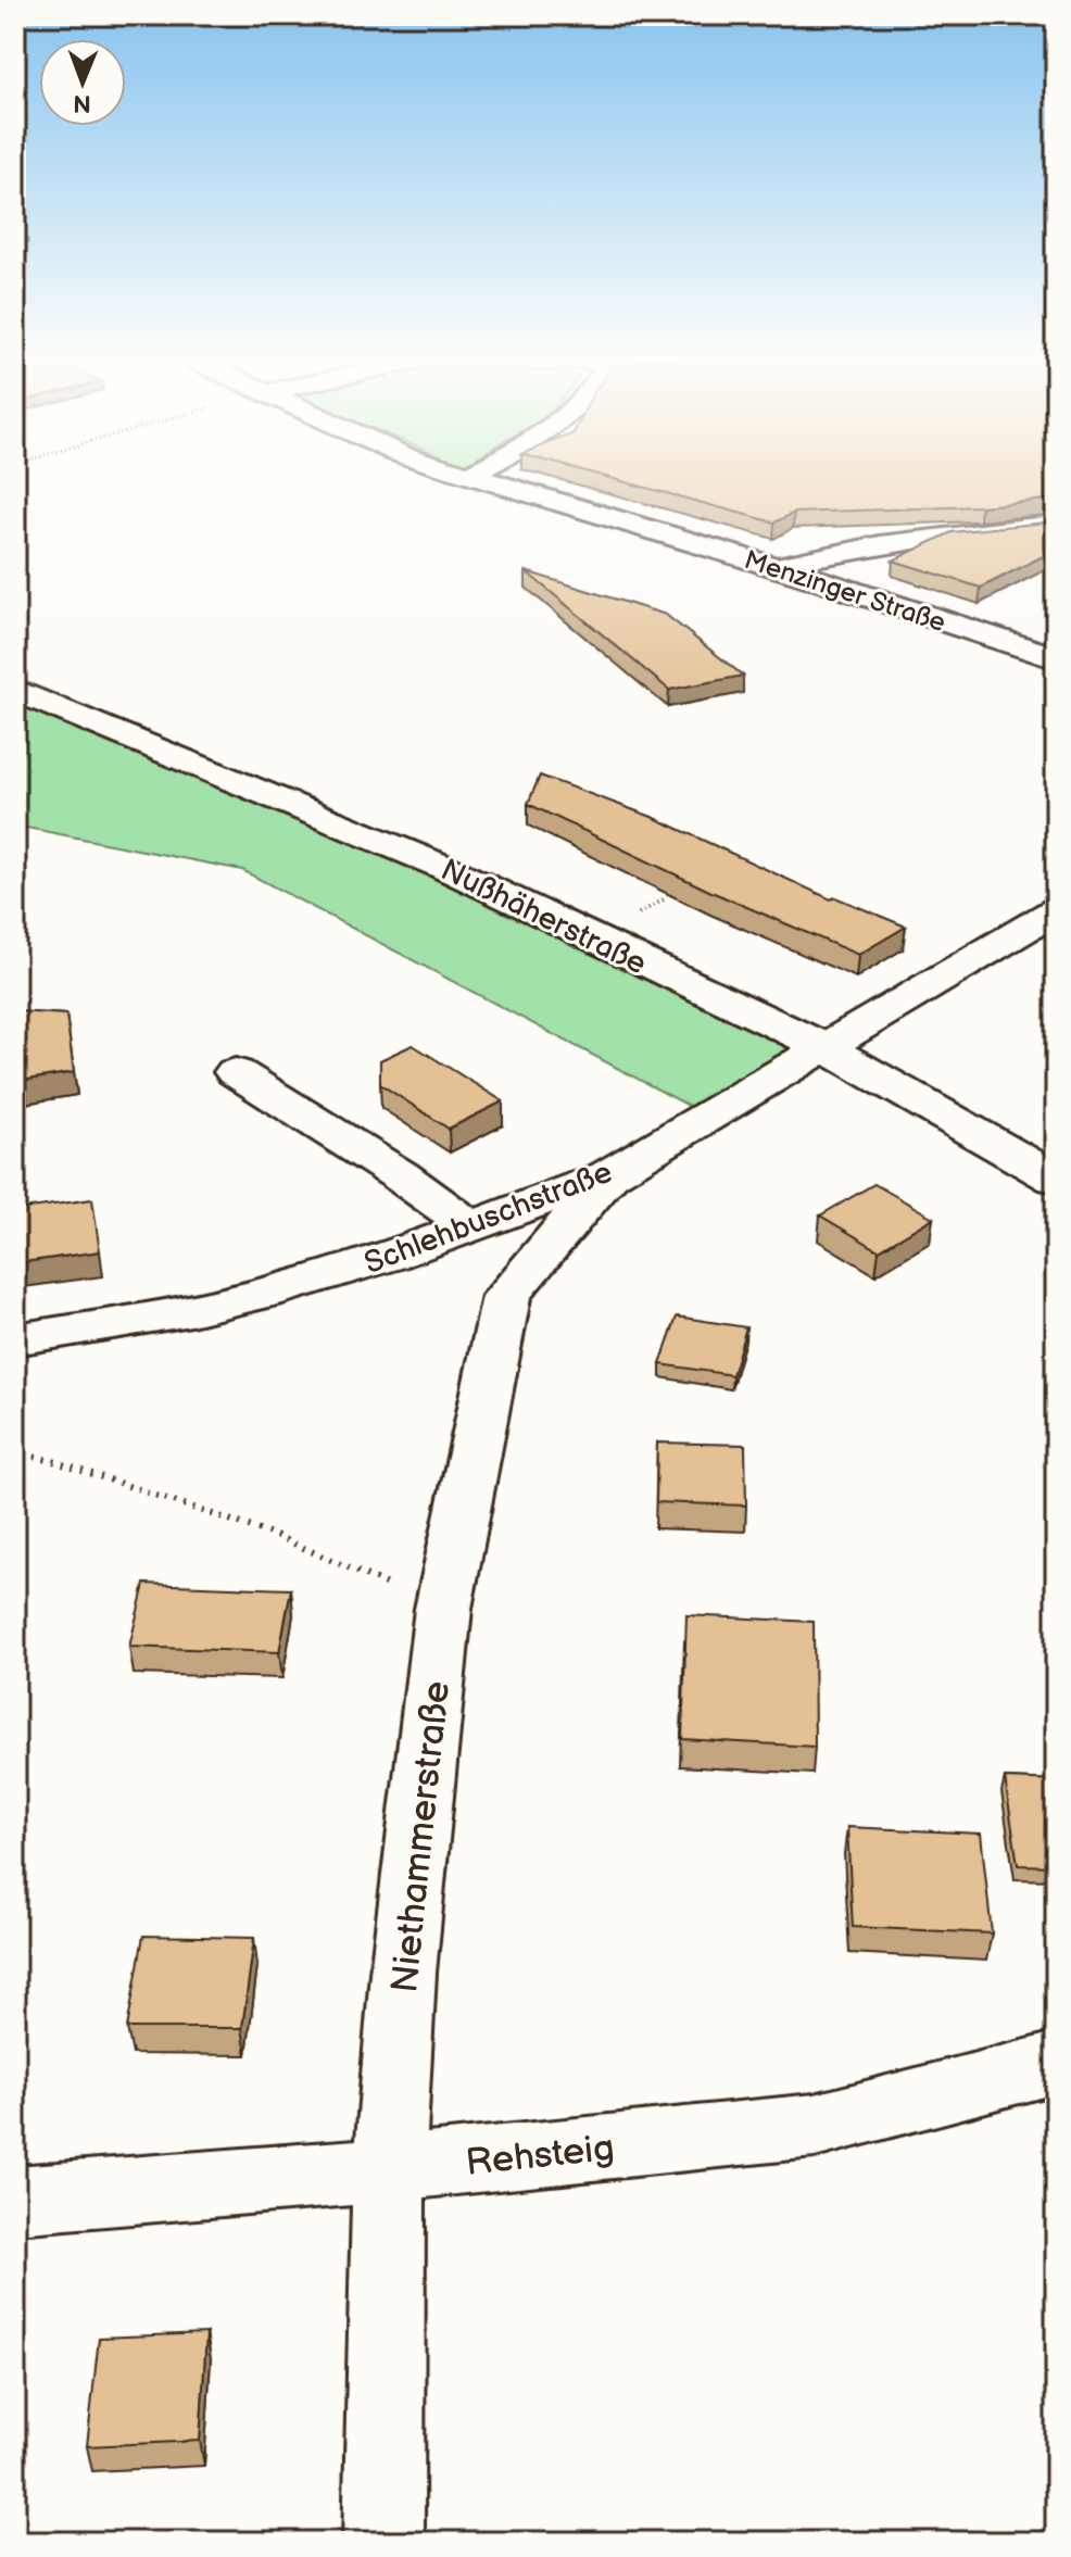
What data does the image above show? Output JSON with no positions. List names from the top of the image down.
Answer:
{
  "streets": {
    "street": [
      "Menzinger Straße",
      "Nußhäherstraße",
      "Schlehbuschstraße",
      "Niethammerstraße",
      "Rehsteig"
    ]
  },
  "crossings": [
    ["Nußhäherstraße", "Schlehbuschstraße"],
    ["Schlehbuschstraße", "Niethammerstraße"],
    ["Niethammerstraße", "Rehsteig"]
  ],
  "north": "bottom"
}
